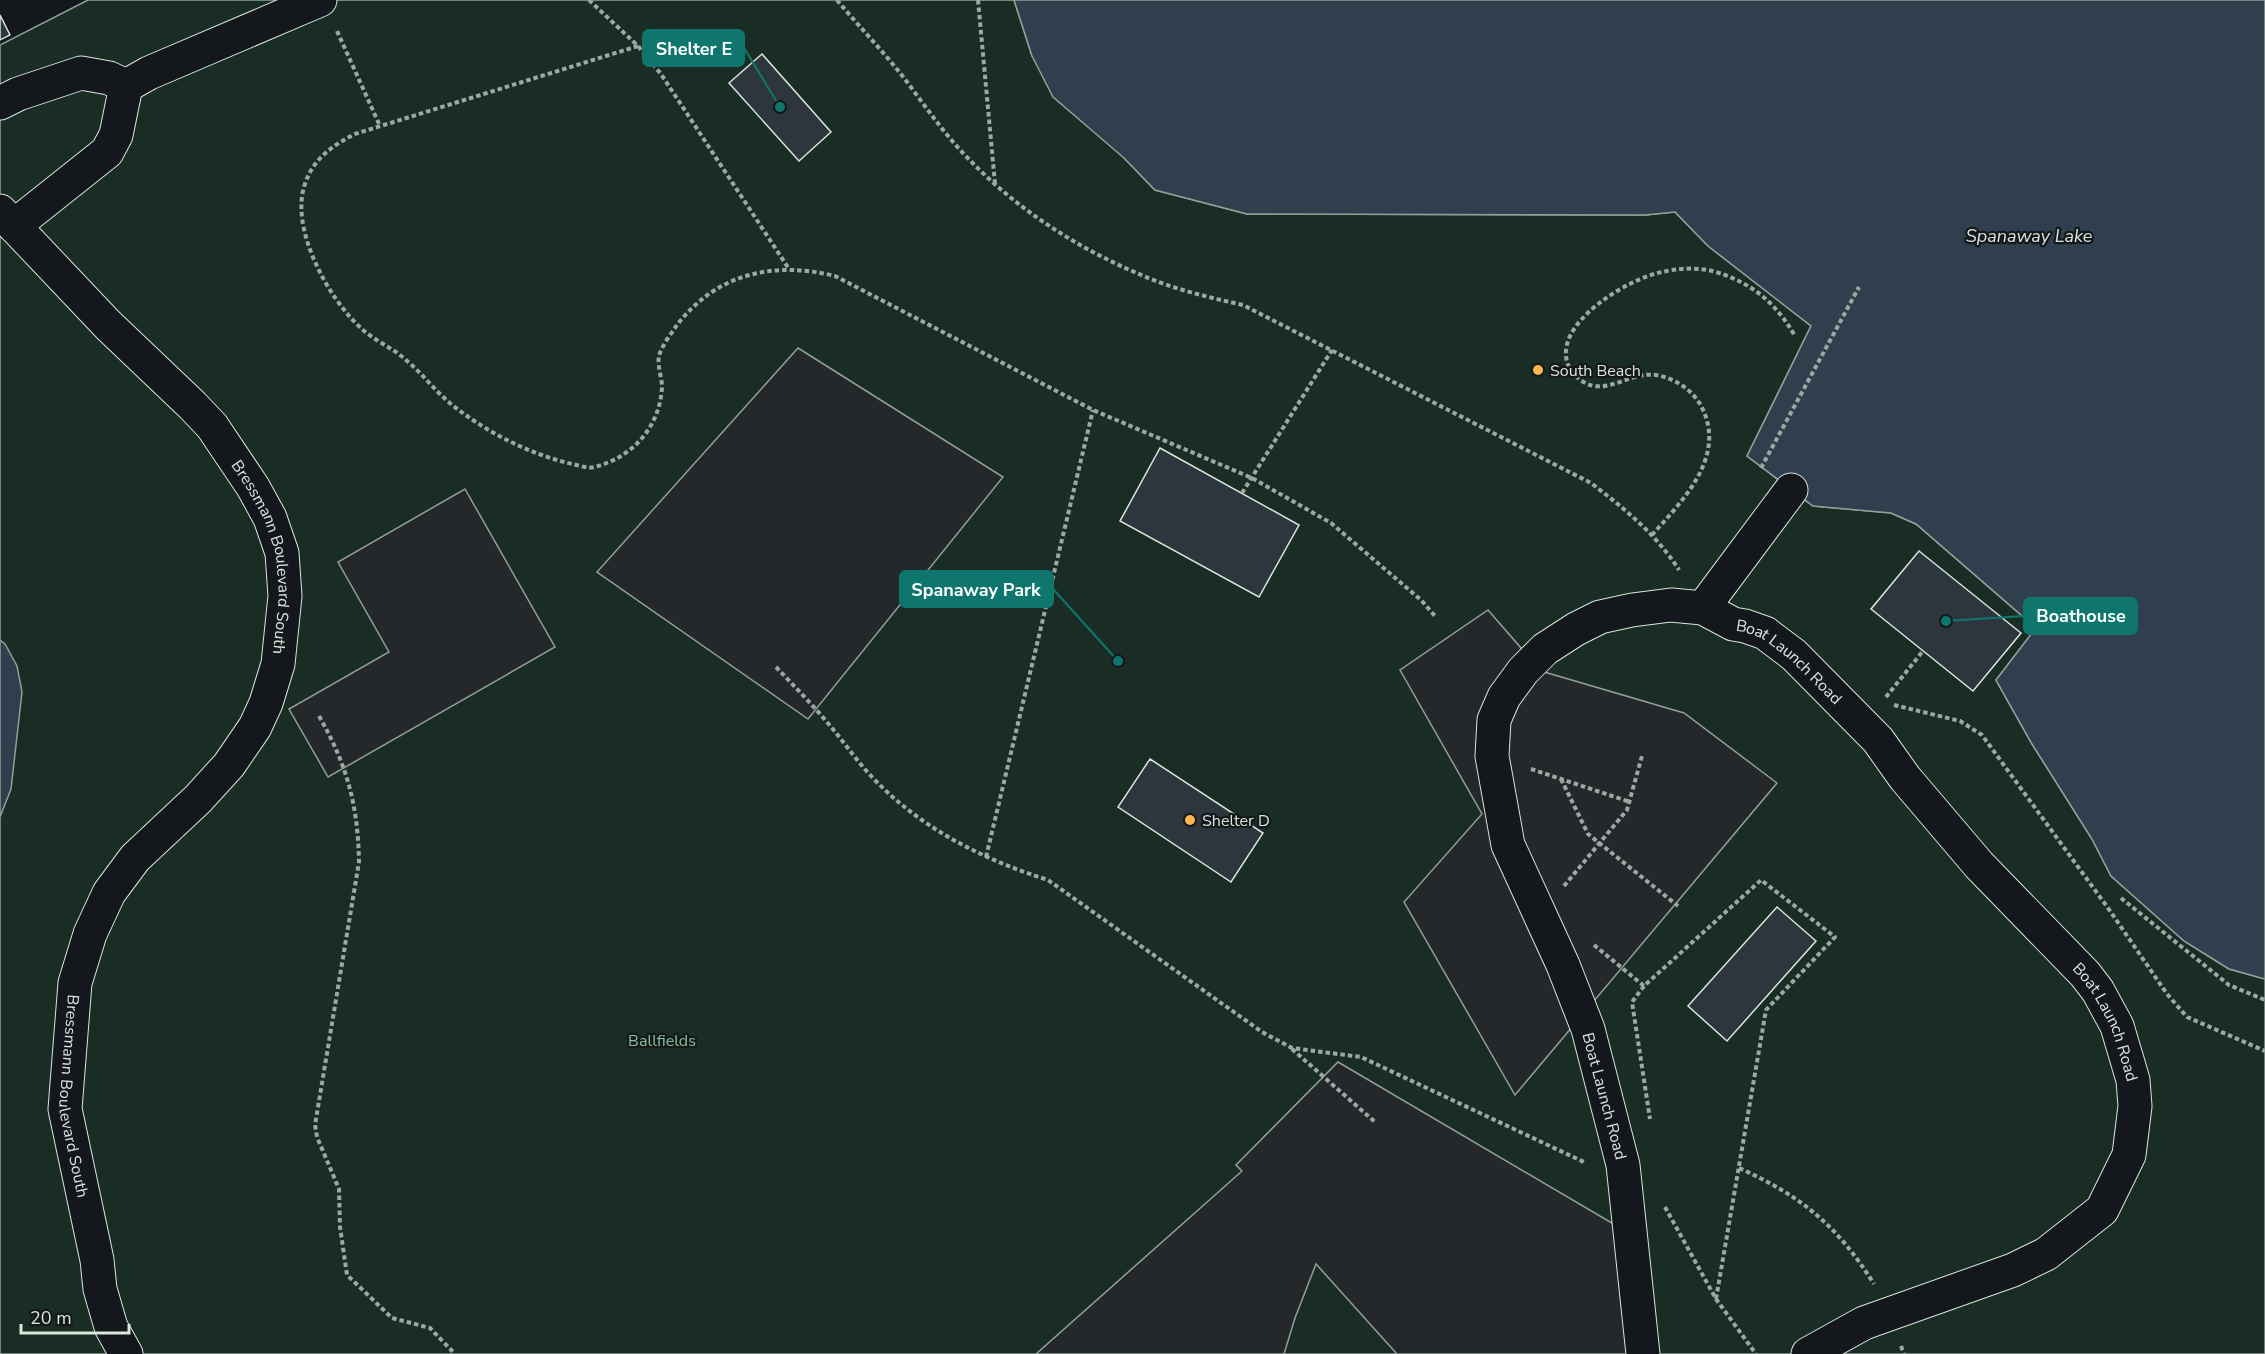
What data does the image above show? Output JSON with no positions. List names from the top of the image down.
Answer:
{
  "streets": {
    "street": ["Bressmann Boulevard South", "Boat Launch Road"]
  },
  "water": ["Spanaway Lake"],
  "parks": ["Ballfields"],
  "places": [
    "Shelter E",
    "South Beach",
    "Boathouse",
    "Spanaway Park",
    "Shelter D"
  ],
  "scale_bar": "20 m"
}
